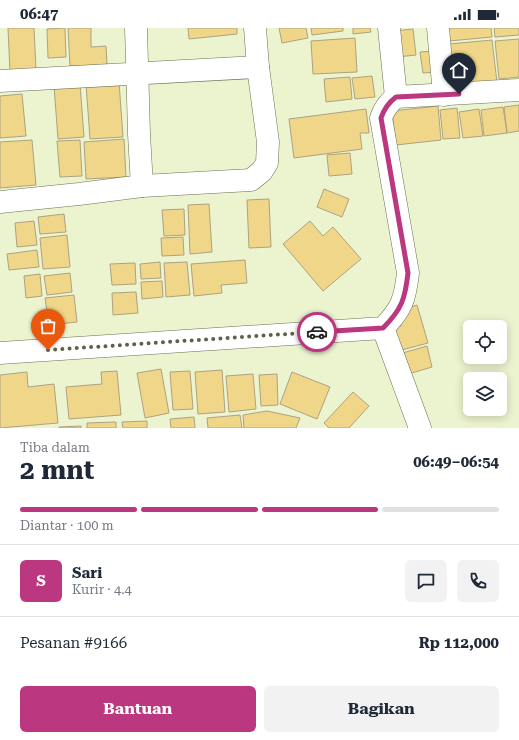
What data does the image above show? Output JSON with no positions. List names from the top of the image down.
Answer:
{
  "page": {
    "status": "06:47",
    "heading": ["2 mnt", "Tiba dalam", "06:49–06:54"],
    "panel": [
      "Sari",
      "Kurir · 4.4",
      "Pesanan #9166",
      "Rp 112,000"
    ],
    "bar": "Diantar · 100 m",
    "round": "S",
    "buttons": ["Bantuan", "Bagikan"]
  }
}
